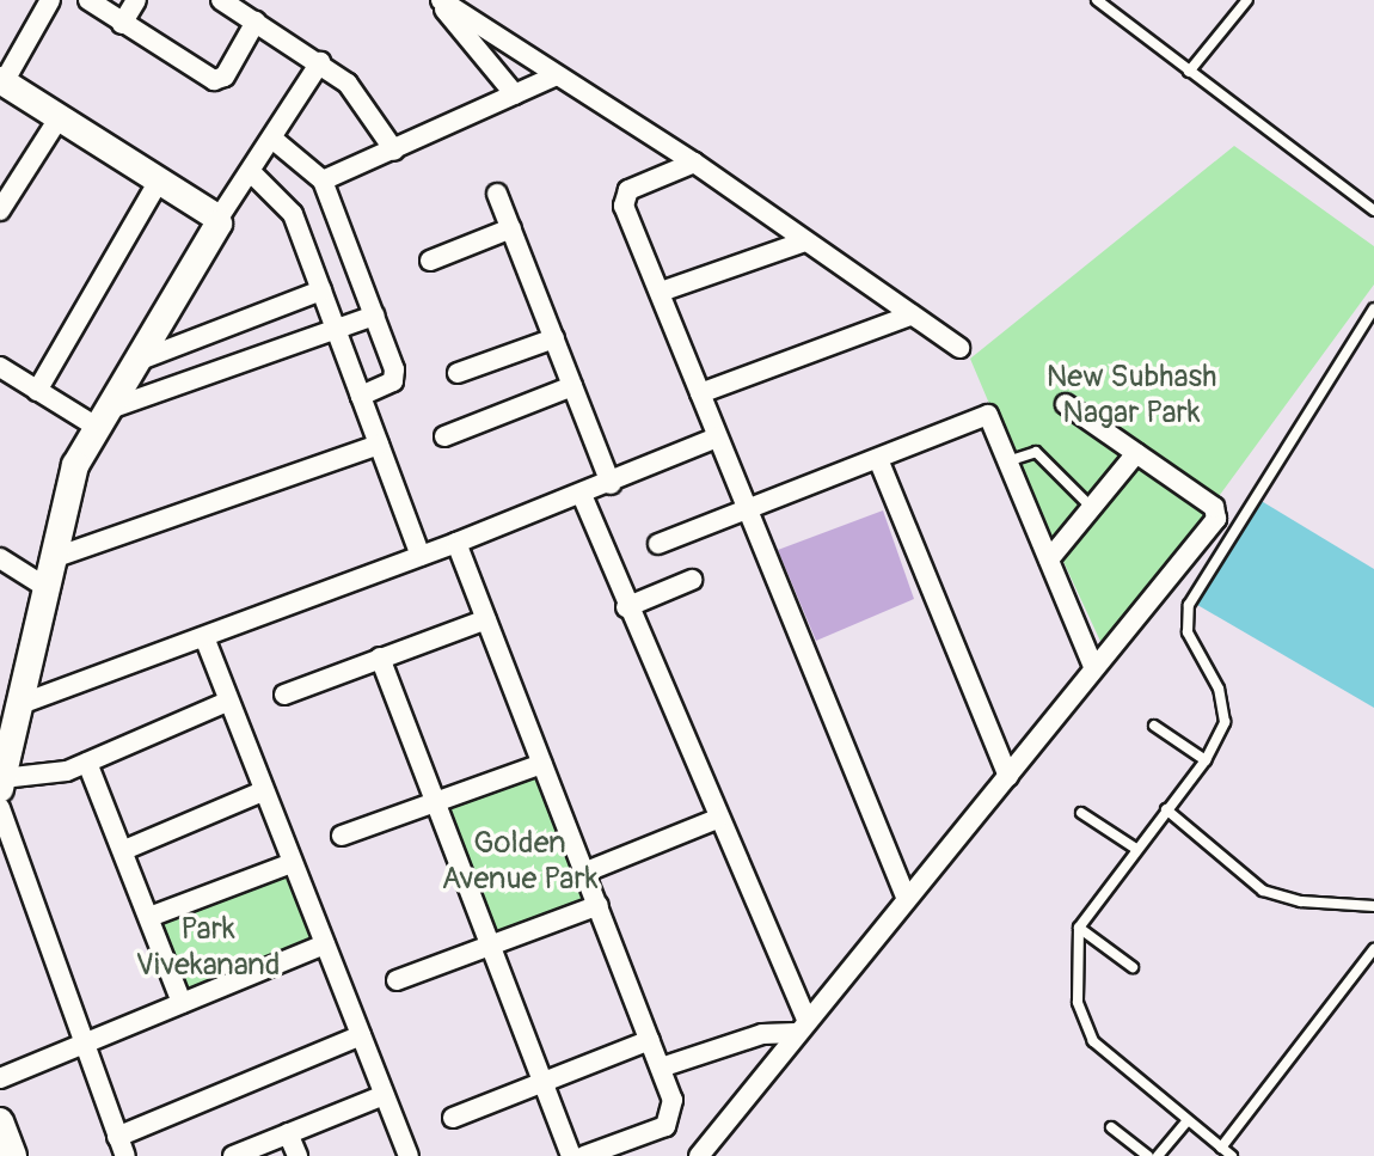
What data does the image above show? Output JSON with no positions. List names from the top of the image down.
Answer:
{
  "parks": ["New Subhash Nagar Park", "Golden Avenue Park", "Park Vivekanand"]
}
